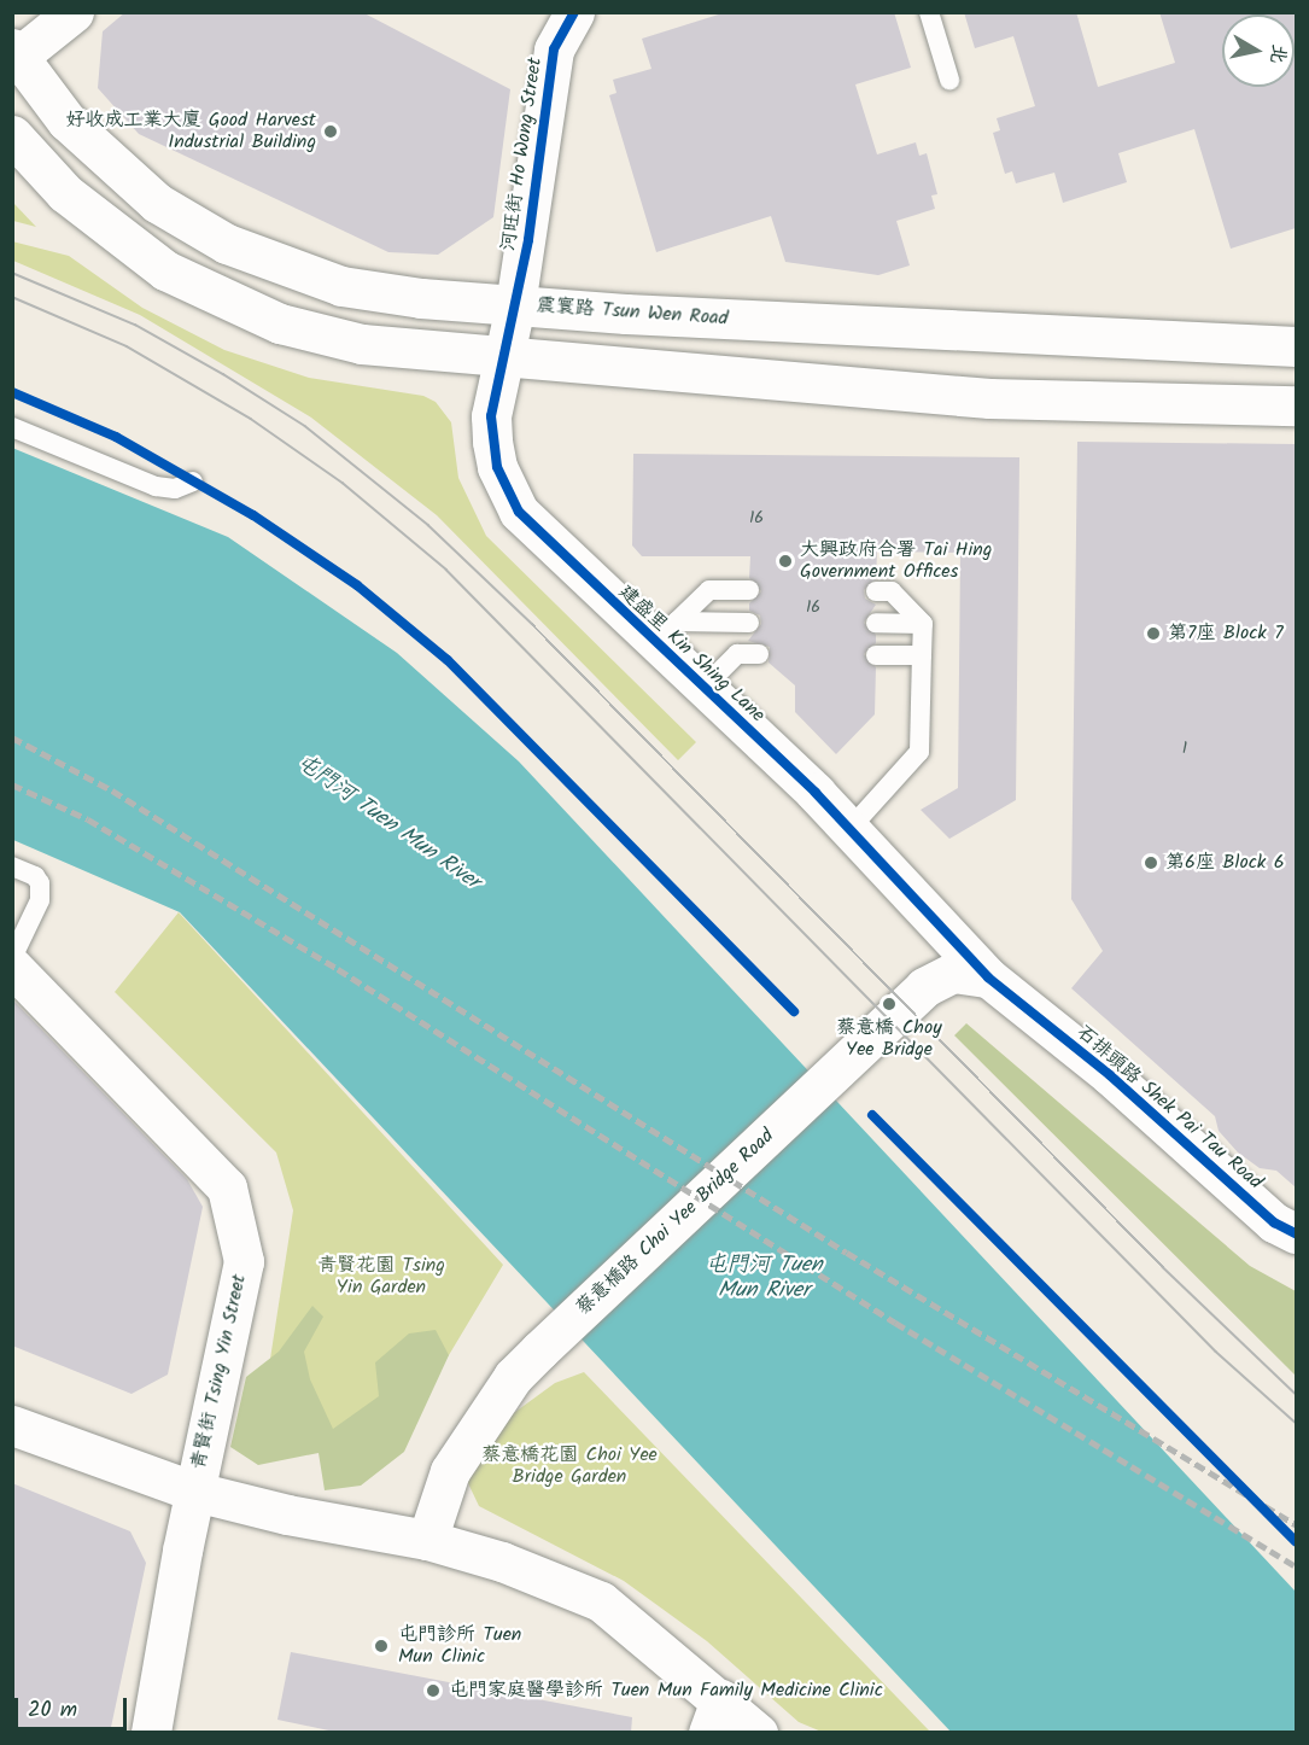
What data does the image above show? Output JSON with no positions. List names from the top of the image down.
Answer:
{
  "streets": {
    "street": [
      "河旺街 Ho Wong Street",
      "震寰路 Tsun Wen Road",
      "建盛里 Kin Shing Lane",
      "石排頭路 Shek Pai Tau Road",
      "蔡意橋路 Choi Yee Bridge Road",
      "青賢街 Tsing Yin Street"
    ]
  },
  "crossings": [
    ["河旺街 Ho Wong Street", "震寰路 Tsun Wen Road"],
    ["河旺街 Ho Wong Street", "建盛里 Kin Shing Lane"],
    ["震寰路 Tsun Wen Road", "建盛里 Kin Shing Lane"],
    ["建盛里 Kin Shing Lane", "石排頭路 Shek Pai Tau Road"],
    ["建盛里 Kin Shing Lane", "蔡意橋路 Choi Yee Bridge Road"],
    ["石排頭路 Shek Pai Tau Road", "蔡意橋路 Choi Yee Bridge Road"]
  ],
  "water": ["屯門河 Tuen Mun River"],
  "parks": ["青賢花園 Tsing Yin Garden", "蔡意橋花園 Choi Yee Bridge Garden"],
  "places": [
    "好收成工業大廈 Good Harvest Industrial Building",
    "大興政府合署 Tai Hing Government Offices",
    "第7座 Block 7",
    "第6座 Block 6",
    "蔡意橋 Choy Yee Bridge",
    "屯門診所 Tuen Mun Clinic",
    "屯門家庭醫學診所 Tuen Mun Family Medicine Clinic"
  ],
  "house_numbers": ["16", "16", "1"],
  "scale_bar": "20 m",
  "north": "right"
}
